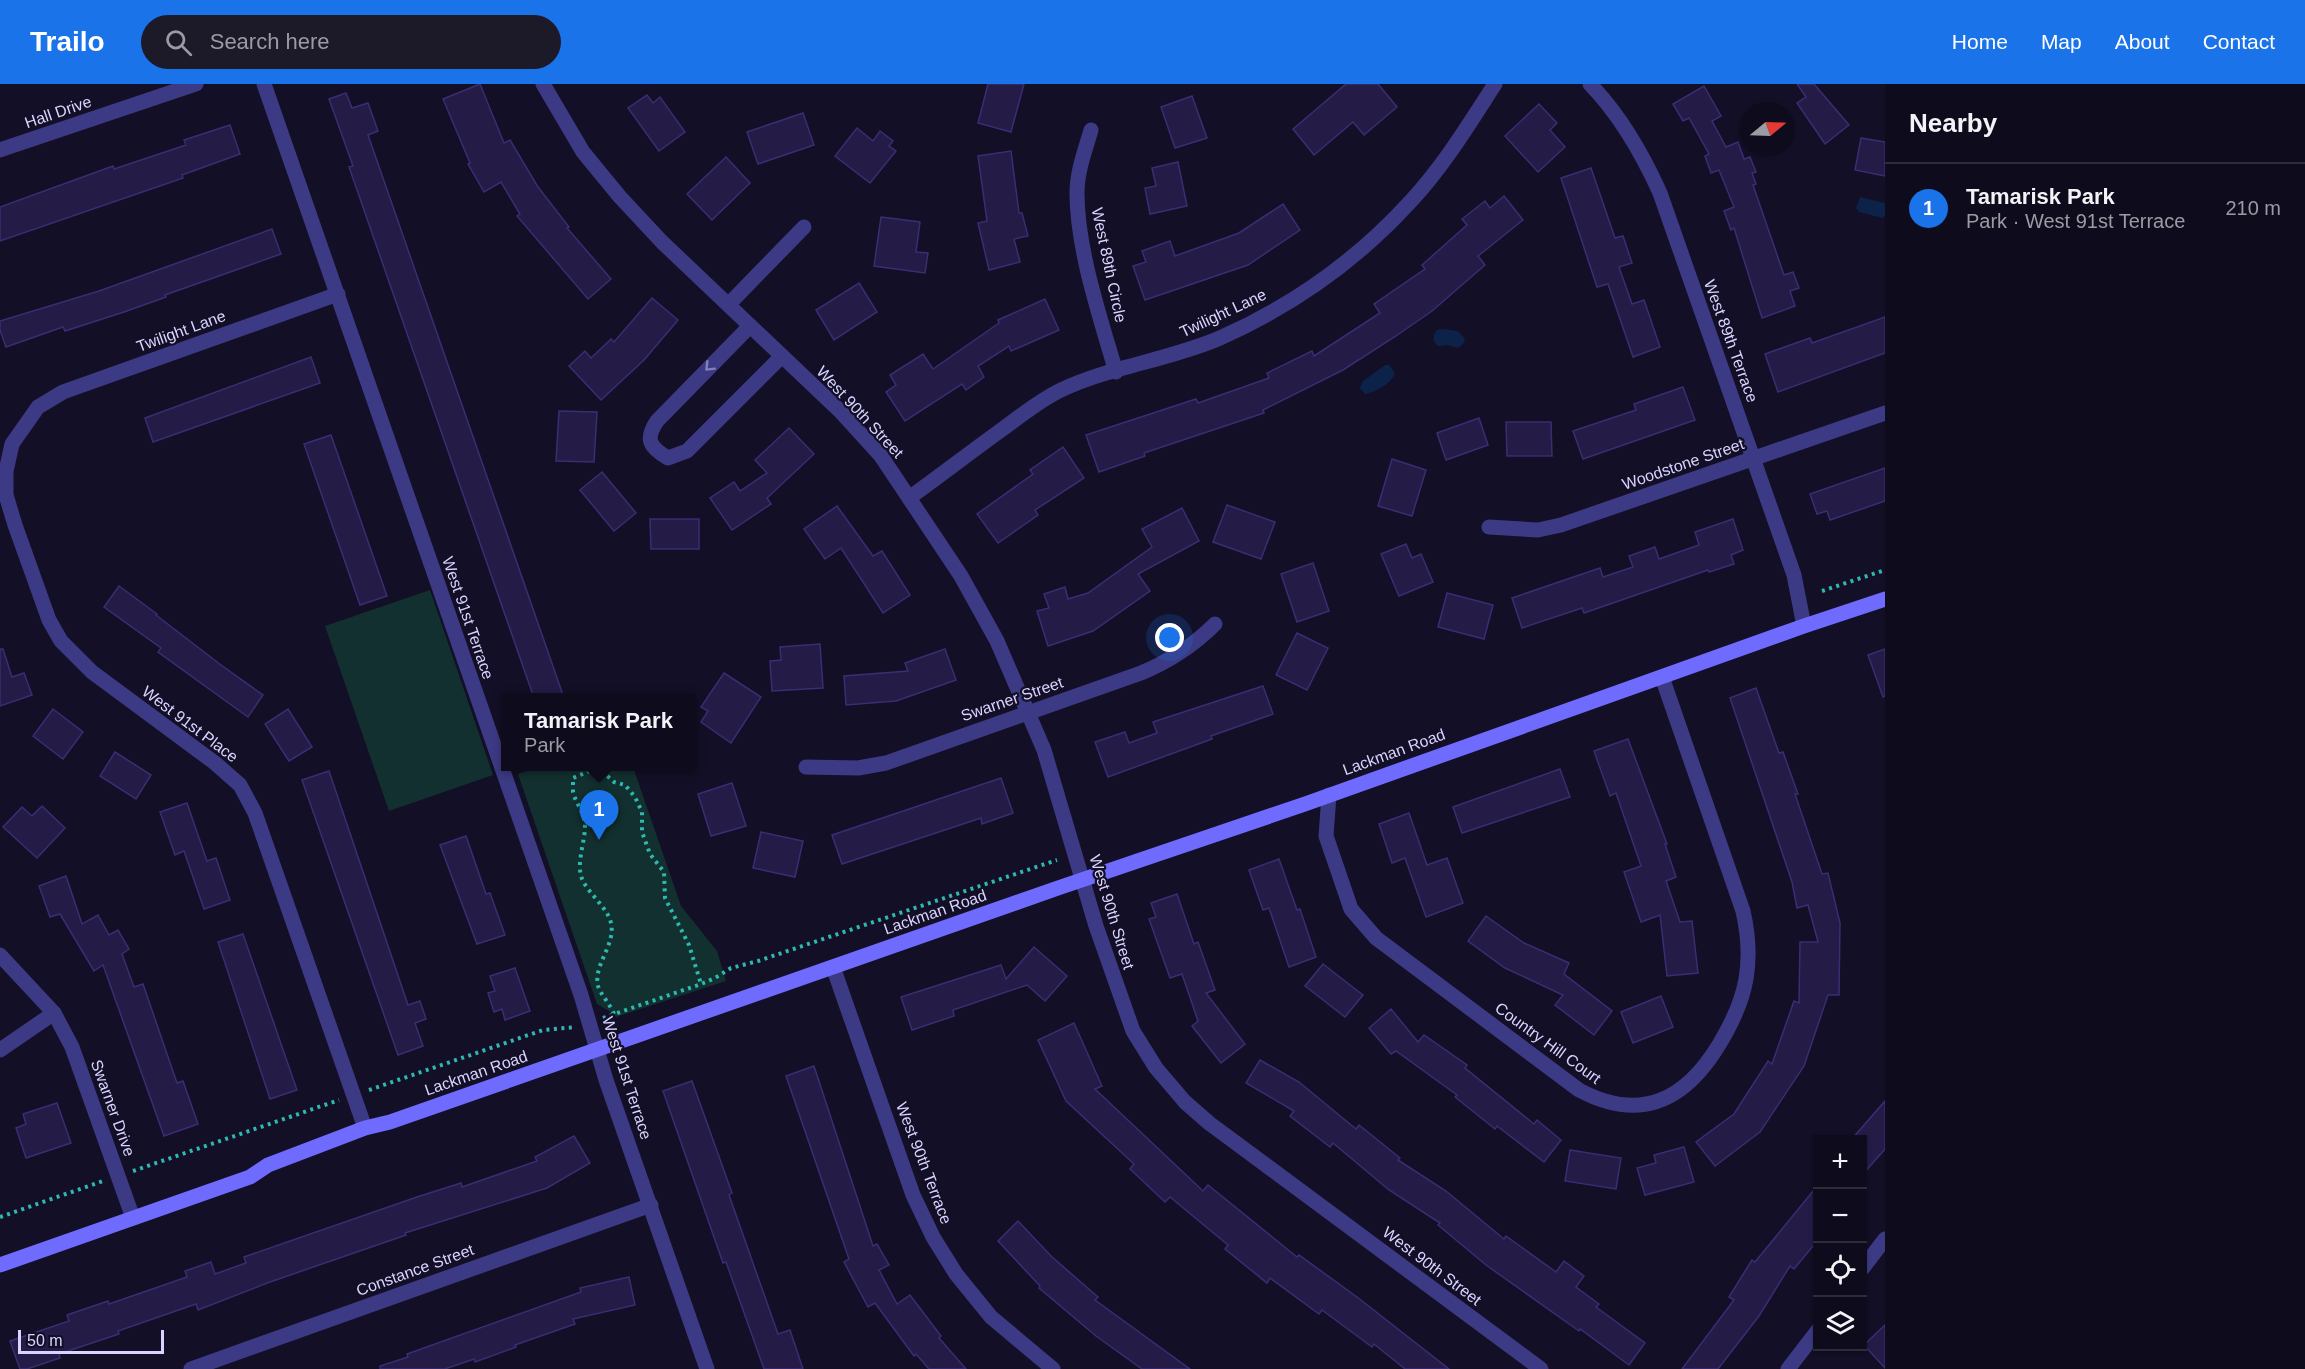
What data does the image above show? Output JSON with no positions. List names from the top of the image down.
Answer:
{
  "streets": {
    "main road": ["Lackman Road"],
    "street": [
      "Hall Drive",
      "West 89th Circle",
      "Twilight Lane",
      "West 89th Terrace",
      "West 90th Street",
      "Woodstone Street",
      "West 91st Terrace",
      "Swarner Street",
      "West 91st Place",
      "Country Hill Court",
      "Swarner Drive",
      "West 90th Terrace",
      "Constance Street"
    ]
  },
  "crossings": [
    ["West 89th Circle", "Twilight Lane"],
    ["Twilight Lane", "West 90th Street"],
    ["Twilight Lane", "West 91st Terrace"],
    ["Twilight Lane", "West 91st Place"],
    ["West 89th Terrace", "Woodstone Street"],
    ["West 89th Terrace", "Lackman Road"],
    ["West 90th Street", "Swarner Street"],
    ["West 90th Street", "Lackman Road"],
    ["West 91st Terrace", "Lackman Road"],
    ["West 91st Terrace", "Constance Street"],
    ["West 91st Place", "Lackman Road"],
    ["Lackman Road", "Country Hill Court"],
    ["Lackman Road", "Swarner Drive"],
    ["Lackman Road", "West 90th Terrace"]
  ],
  "scale_bar": "50 m",
  "north": "right",
  "page": {
    "header": "Trailo",
    "search": "Search here",
    "nav": [
      "Home",
      "Map",
      "About",
      "Contact"
    ],
    "heading": "Nearby",
    "list": [
      {
        "mark": "1",
        "name": "Tamarisk Park",
        "note": "Park · West 91st Terrace",
        "value": "210 m"
      }
    ],
    "popup": ["Tamarisk Park", "Park"],
    "pins": "1",
    "map_buttons": ["+", "−"],
    "scale": "50 m"
  }
}
